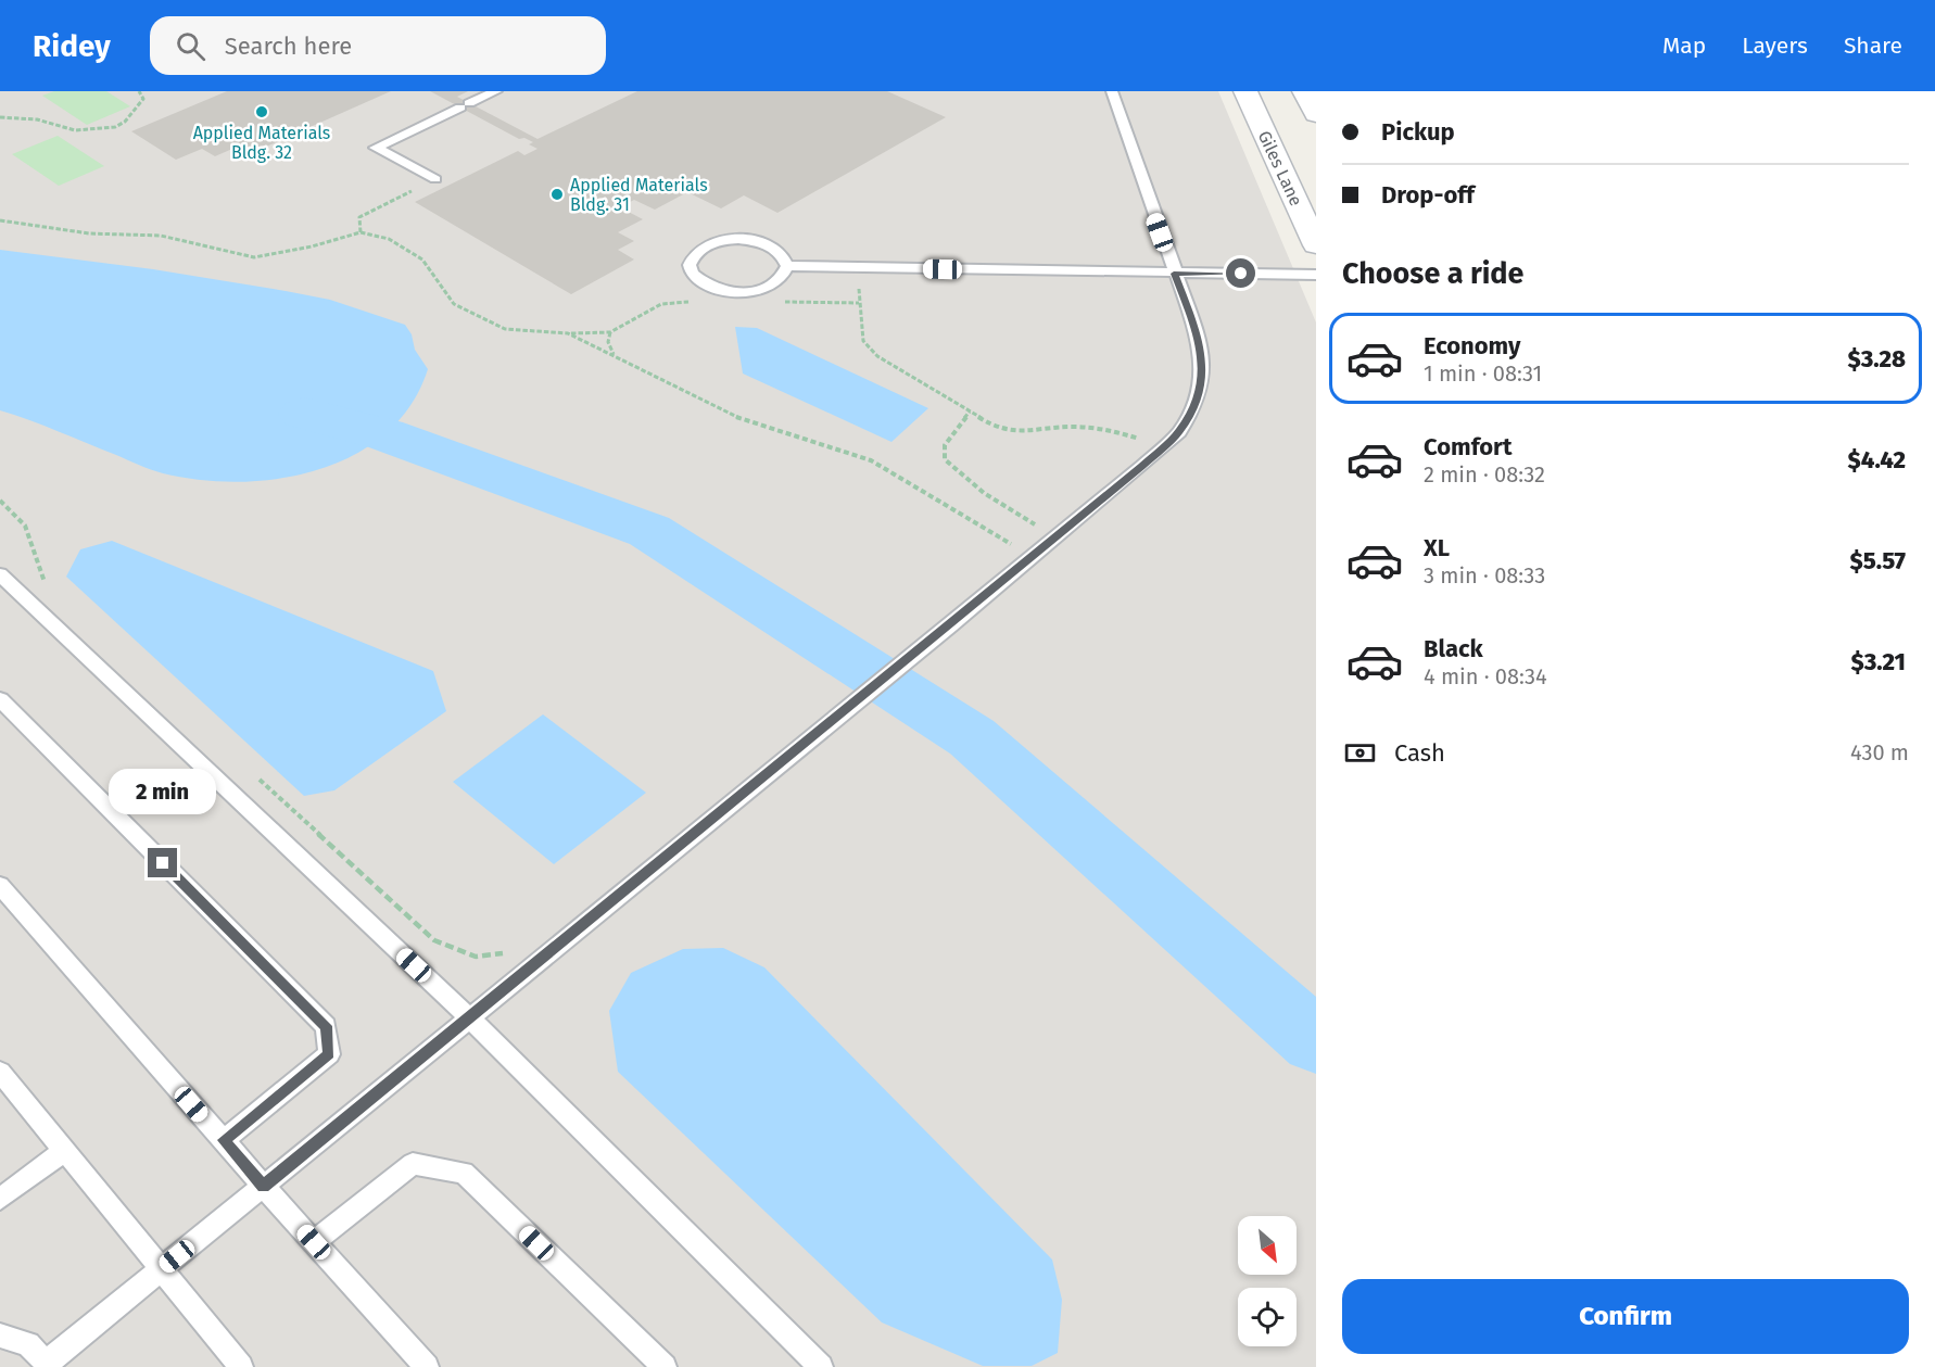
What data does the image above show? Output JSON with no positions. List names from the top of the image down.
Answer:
{
  "streets": {
    "street": ["Giles Lane"]
  },
  "places": ["Applied Materials Bldg. 32", "Applied Materials Bldg. 31"],
  "north": "bottom right",
  "page": {
    "header": "Ridey",
    "search": "Search here",
    "nav": ["Map", "Layers", "Share"],
    "banner": ["Pickup", "Drop-off"],
    "heading": "Choose a ride",
    "list": [
      {
        "name": "Economy",
        "note": "1 min · 08:31",
        "value": "$3.28"
      },
      {
        "name": "Comfort",
        "note": "2 min · 08:32",
        "value": "$4.42"
      },
      {
        "name": "XL",
        "note": "3 min · 08:33",
        "value": "$5.57"
      },
      {
        "name": "Black",
        "note": "4 min · 08:34",
        "value": "$3.21"
      }
    ],
    "pay": ["Cash", "430 m"],
    "bubble": "2 min",
    "buttons": "Confirm"
  }
}
